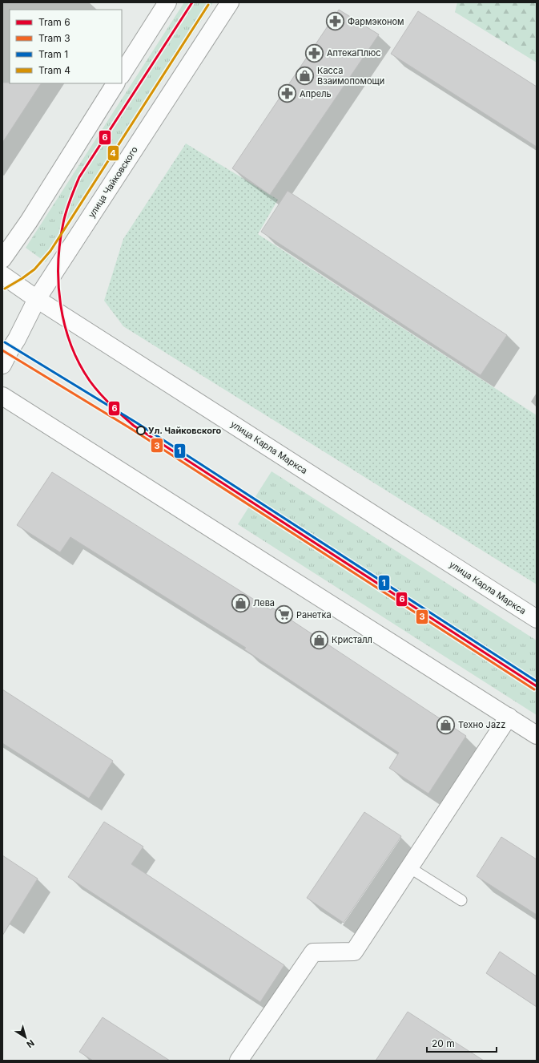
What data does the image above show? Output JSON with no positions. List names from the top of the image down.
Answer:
{
  "streets": {
    "main road": ["улица Чайковского", "улица Карла Маркса"]
  },
  "crossings": [
    ["улица Чайковского", "улица Карла Маркса"]
  ],
  "places": {
    "pharmacy": ["Фармэконом", "АптекаПлюс", "Апрель"],
    "shop": [
      "Касса Взаимопомощи",
      "Лева",
      "Кристалл",
      "Техно Jazz"
    ],
    "other": ["Ул. Чайковского"],
    "supermarket": ["Ранетка"]
  },
  "lines": [
    "tram line 6",
    "tram line 4",
    "tram line 1",
    "tram line 3"
  ],
  "legend": [
    "Tram 6",
    "Tram 3",
    "Tram 1",
    "Tram 4"
  ],
  "scale_bar": "20 m",
  "north": "bottom right"
}
